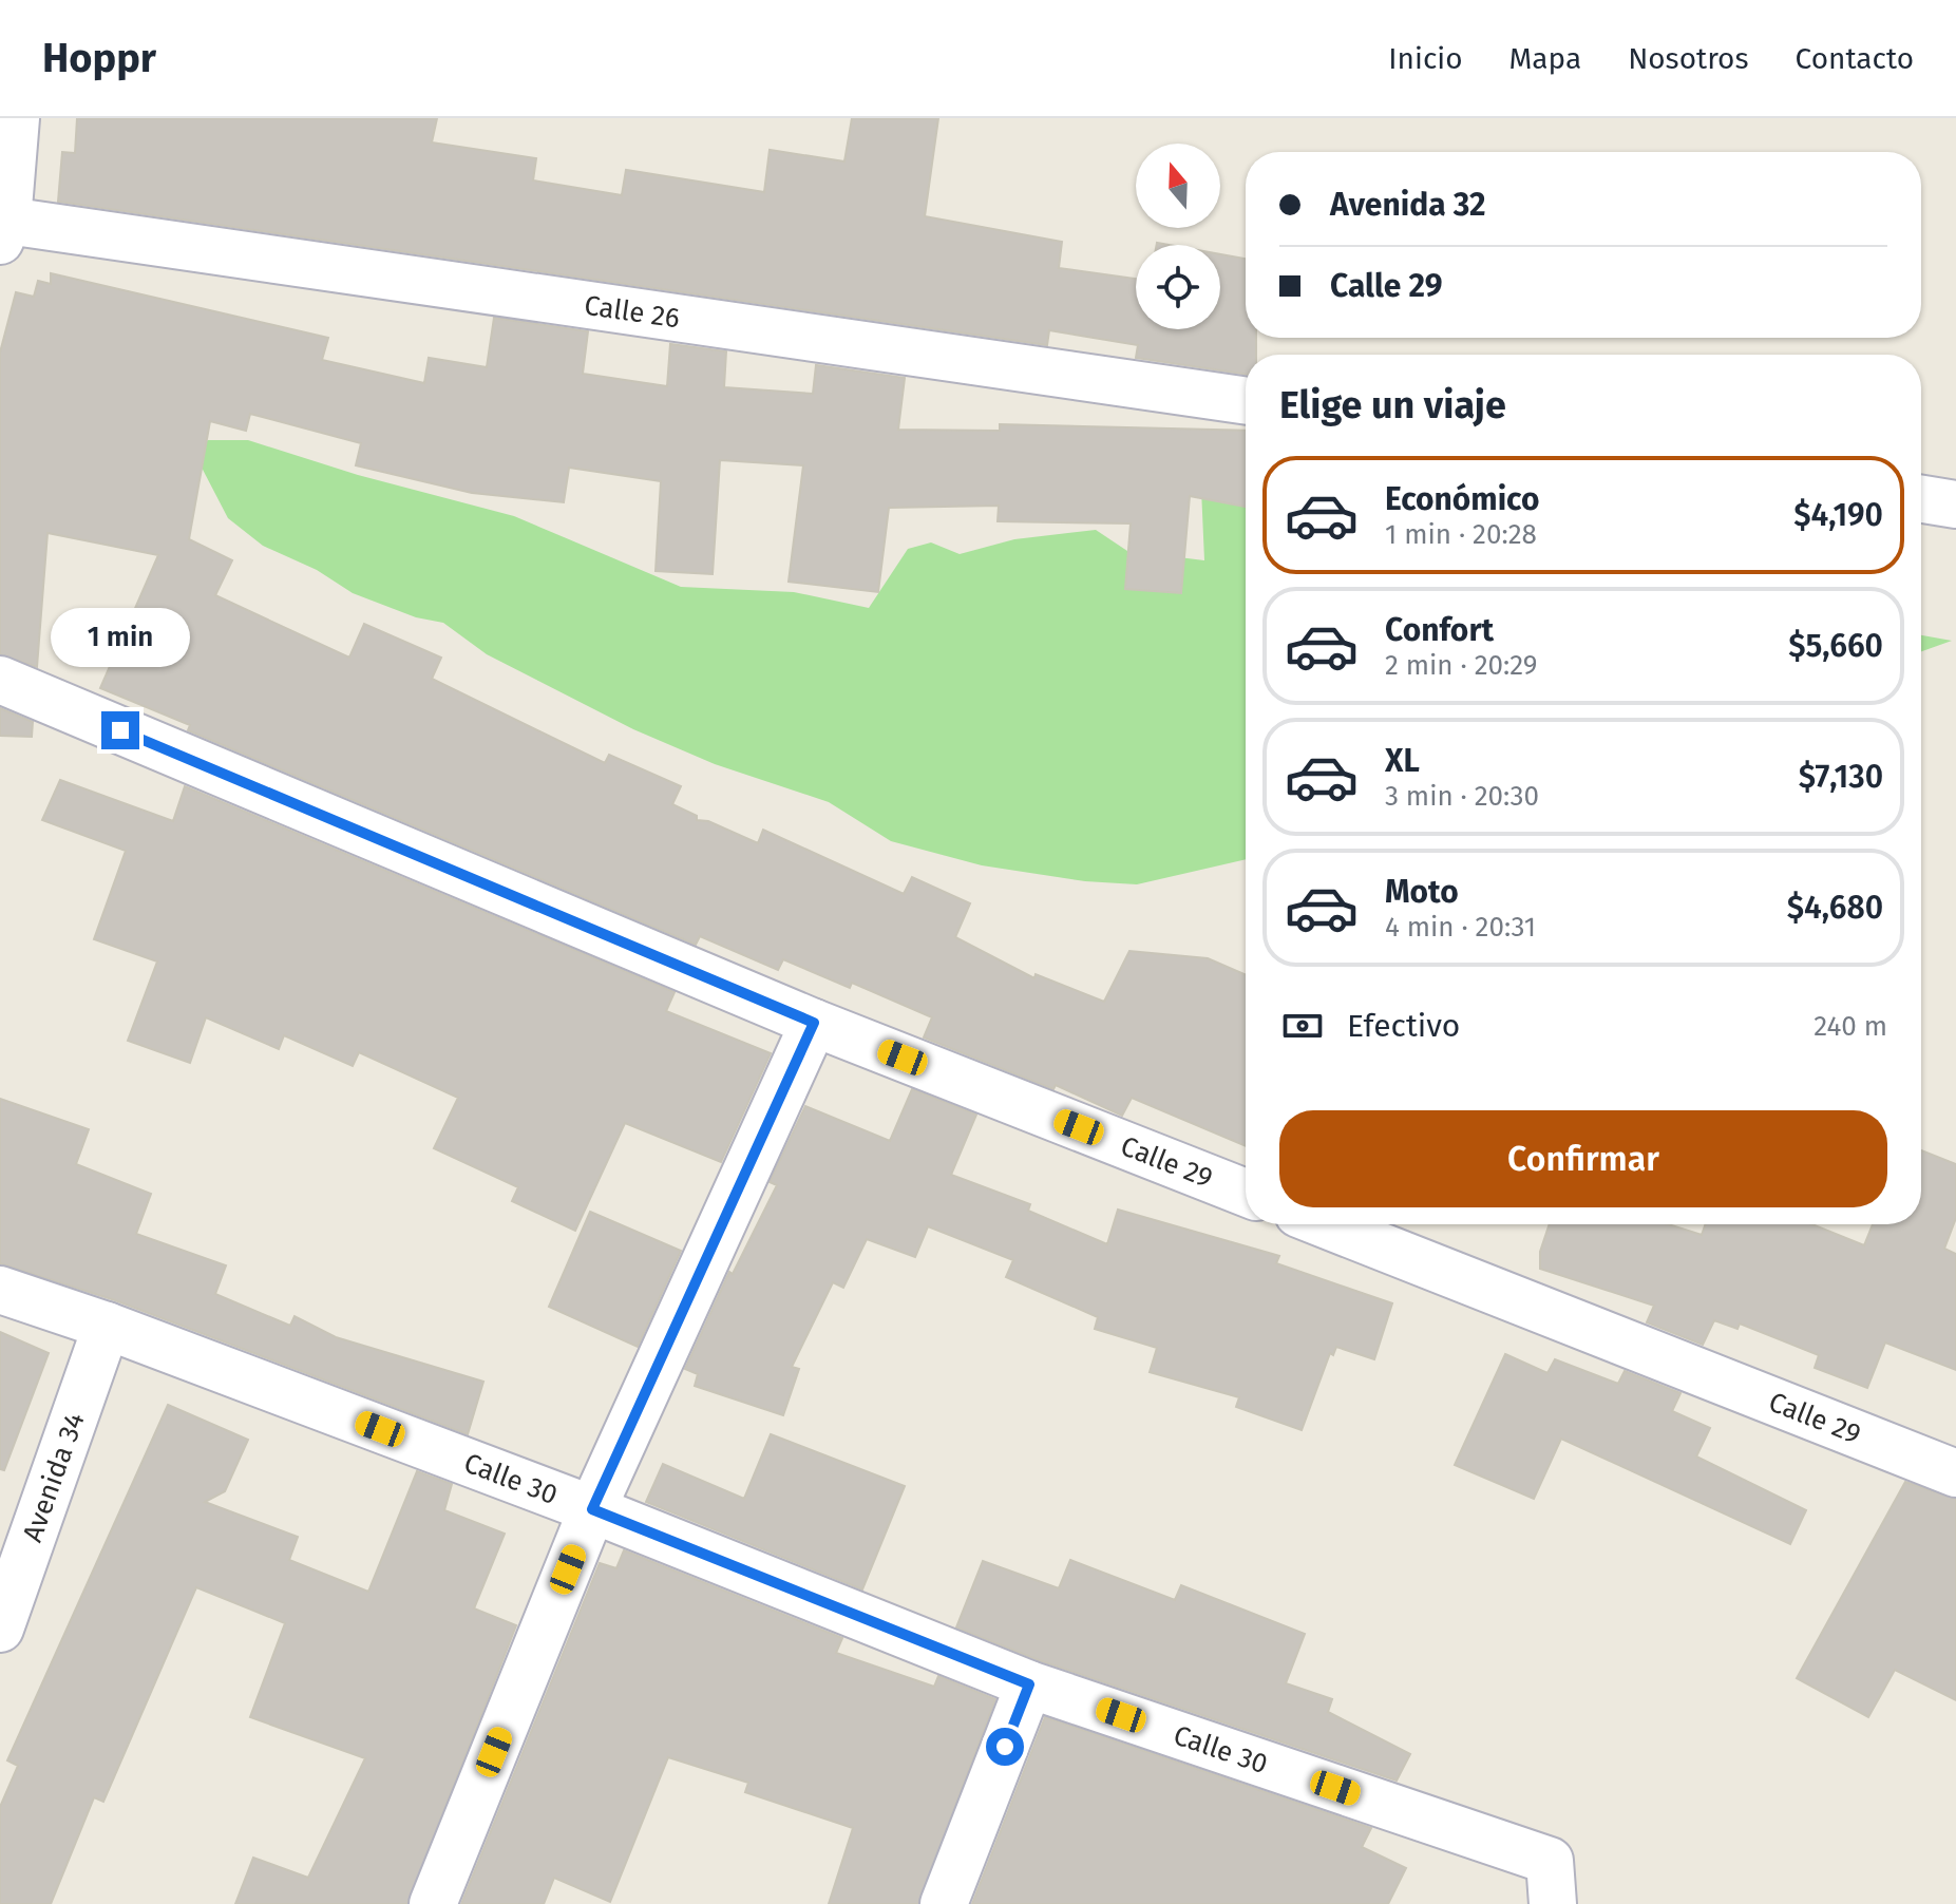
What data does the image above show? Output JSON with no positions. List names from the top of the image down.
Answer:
{
  "streets": {
    "street": [
      "Calle 26",
      "Calle 29",
      "Avenida 34",
      "Calle 30"
    ]
  },
  "crossings": [
    ["Avenida 34", "Calle 30"]
  ],
  "north": "top",
  "page": {
    "header": "Hoppr",
    "nav": [
      "Inicio",
      "Mapa",
      "Nosotros",
      "Contacto"
    ],
    "banner": ["Avenida 32", "Calle 29"],
    "heading": "Elige un viaje",
    "list": [
      {
        "name": "Económico",
        "note": "1 min · 20:28",
        "value": "$4,190"
      },
      {
        "name": "Confort",
        "note": "2 min · 20:29",
        "value": "$5,660"
      },
      {
        "name": "XL",
        "note": "3 min · 20:30",
        "value": "$7,130"
      },
      {
        "name": "Moto",
        "note": "4 min · 20:31",
        "value": "$4,680"
      }
    ],
    "bubble": "1 min",
    "pay": ["Efectivo", "240 m"],
    "buttons": "Confirmar"
  }
}
